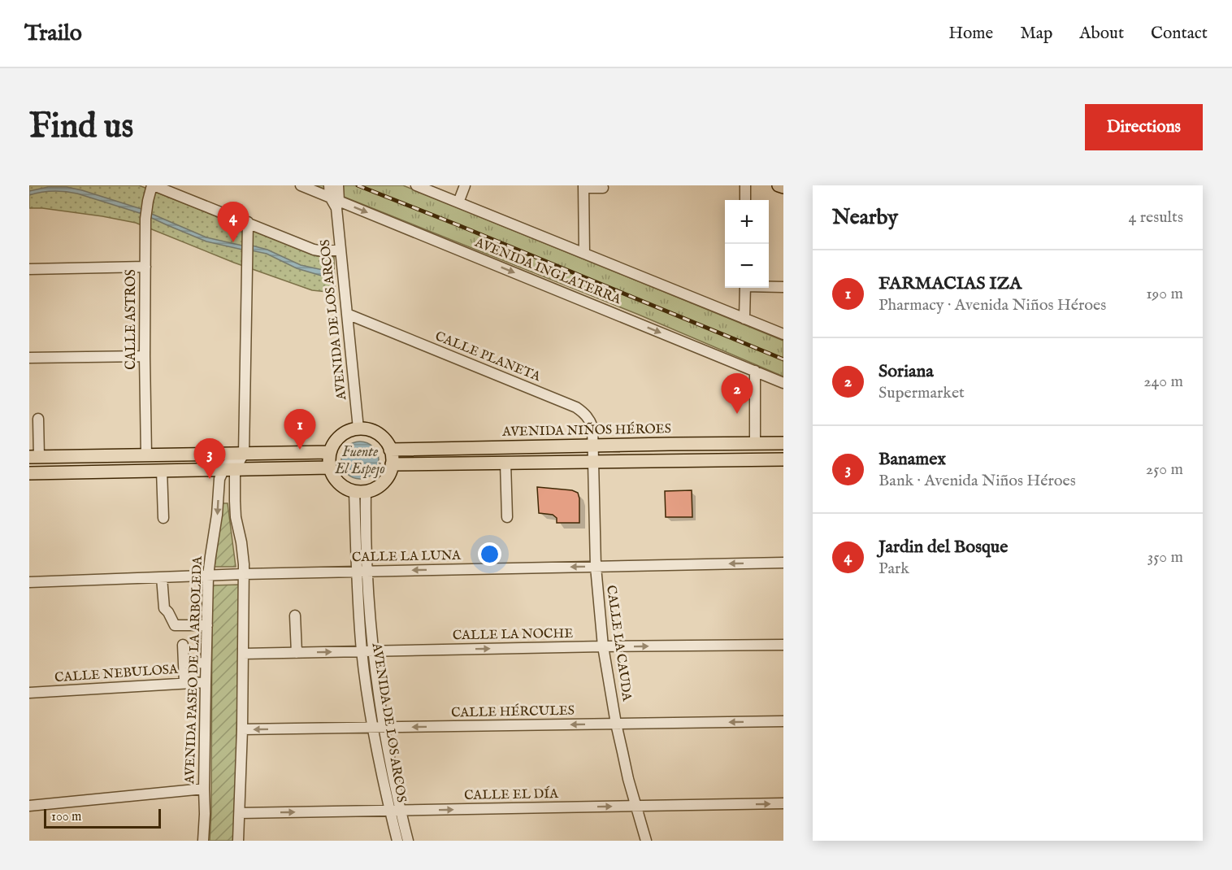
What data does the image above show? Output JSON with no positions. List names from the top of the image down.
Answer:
{
  "streets": {
    "main road": ["AVENIDA NIÑOS HÉROES"],
    "street": [
      "AVENIDA INGLATERRA",
      "CALLE ASTROS",
      "AVENIDA DE LOS ARCOS",
      "CALLE PLANETA",
      "CALLE LA LUNA",
      "CALLE LA NOCHE",
      "CALLE LA CAUDA",
      "AVENIDA PASEO DE LA ARBOLEDA",
      "CALLE NEBULOSA",
      "CALLE HÉRCULES",
      "CALLE EL DÍA"
    ]
  },
  "crossings": [
    ["AVENIDA INGLATERRA", "AVENIDA DE LOS ARCOS"],
    ["AVENIDA DE LOS ARCOS", "CALLE PLANETA"],
    ["AVENIDA DE LOS ARCOS", "AVENIDA NIÑOS HÉROES"],
    ["AVENIDA DE LOS ARCOS", "CALLE LA LUNA"],
    ["AVENIDA DE LOS ARCOS", "CALLE LA NOCHE"],
    ["AVENIDA DE LOS ARCOS", "CALLE HÉRCULES"],
    ["AVENIDA DE LOS ARCOS", "CALLE EL DÍA"],
    ["CALLE PLANETA", "AVENIDA NIÑOS HÉROES"],
    ["CALLE PLANETA", "CALLE LA CAUDA"],
    ["AVENIDA NIÑOS HÉROES", "CALLE LA CAUDA"],
    ["CALLE LA LUNA", "CALLE LA CAUDA"],
    ["CALLE LA LUNA", "AVENIDA PASEO DE LA ARBOLEDA"],
    ["CALLE LA NOCHE", "CALLE LA CAUDA"],
    ["CALLE LA CAUDA", "CALLE HÉRCULES"],
    ["CALLE LA CAUDA", "CALLE EL DÍA"],
    ["AVENIDA PASEO DE LA ARBOLEDA", "CALLE NEBULOSA"]
  ],
  "one_way": [
    "CALLE LA LUNA",
    "CALLE LA NOCHE",
    "CALLE HÉRCULES",
    "CALLE EL DÍA"
  ],
  "water": ["Fuente El Espejo"],
  "scale_bar": "100 m",
  "page": {
    "header": "Trailo",
    "nav": [
      "Home",
      "Map",
      "About",
      "Contact"
    ],
    "buttons": "Directions",
    "title": "Find us",
    "heading": ["Nearby", "4 results"],
    "map_buttons": ["+", "−"],
    "pins": [
      "4",
      "2",
      "1",
      "3"
    ],
    "list": [
      {
        "mark": "1",
        "name": "FARMACIAS IZA",
        "note": "Pharmacy · Avenida Niños Héroes",
        "value": "190 m"
      },
      {
        "mark": "2",
        "name": "Soriana",
        "note": "Supermarket",
        "value": "240 m"
      },
      {
        "mark": "3",
        "name": "Banamex",
        "note": "Bank · Avenida Niños Héroes",
        "value": "250 m"
      },
      {
        "mark": "4",
        "name": "Jardin del Bosque",
        "note": "Park",
        "value": "350 m"
      }
    ],
    "scale": "100 m"
  }
}
